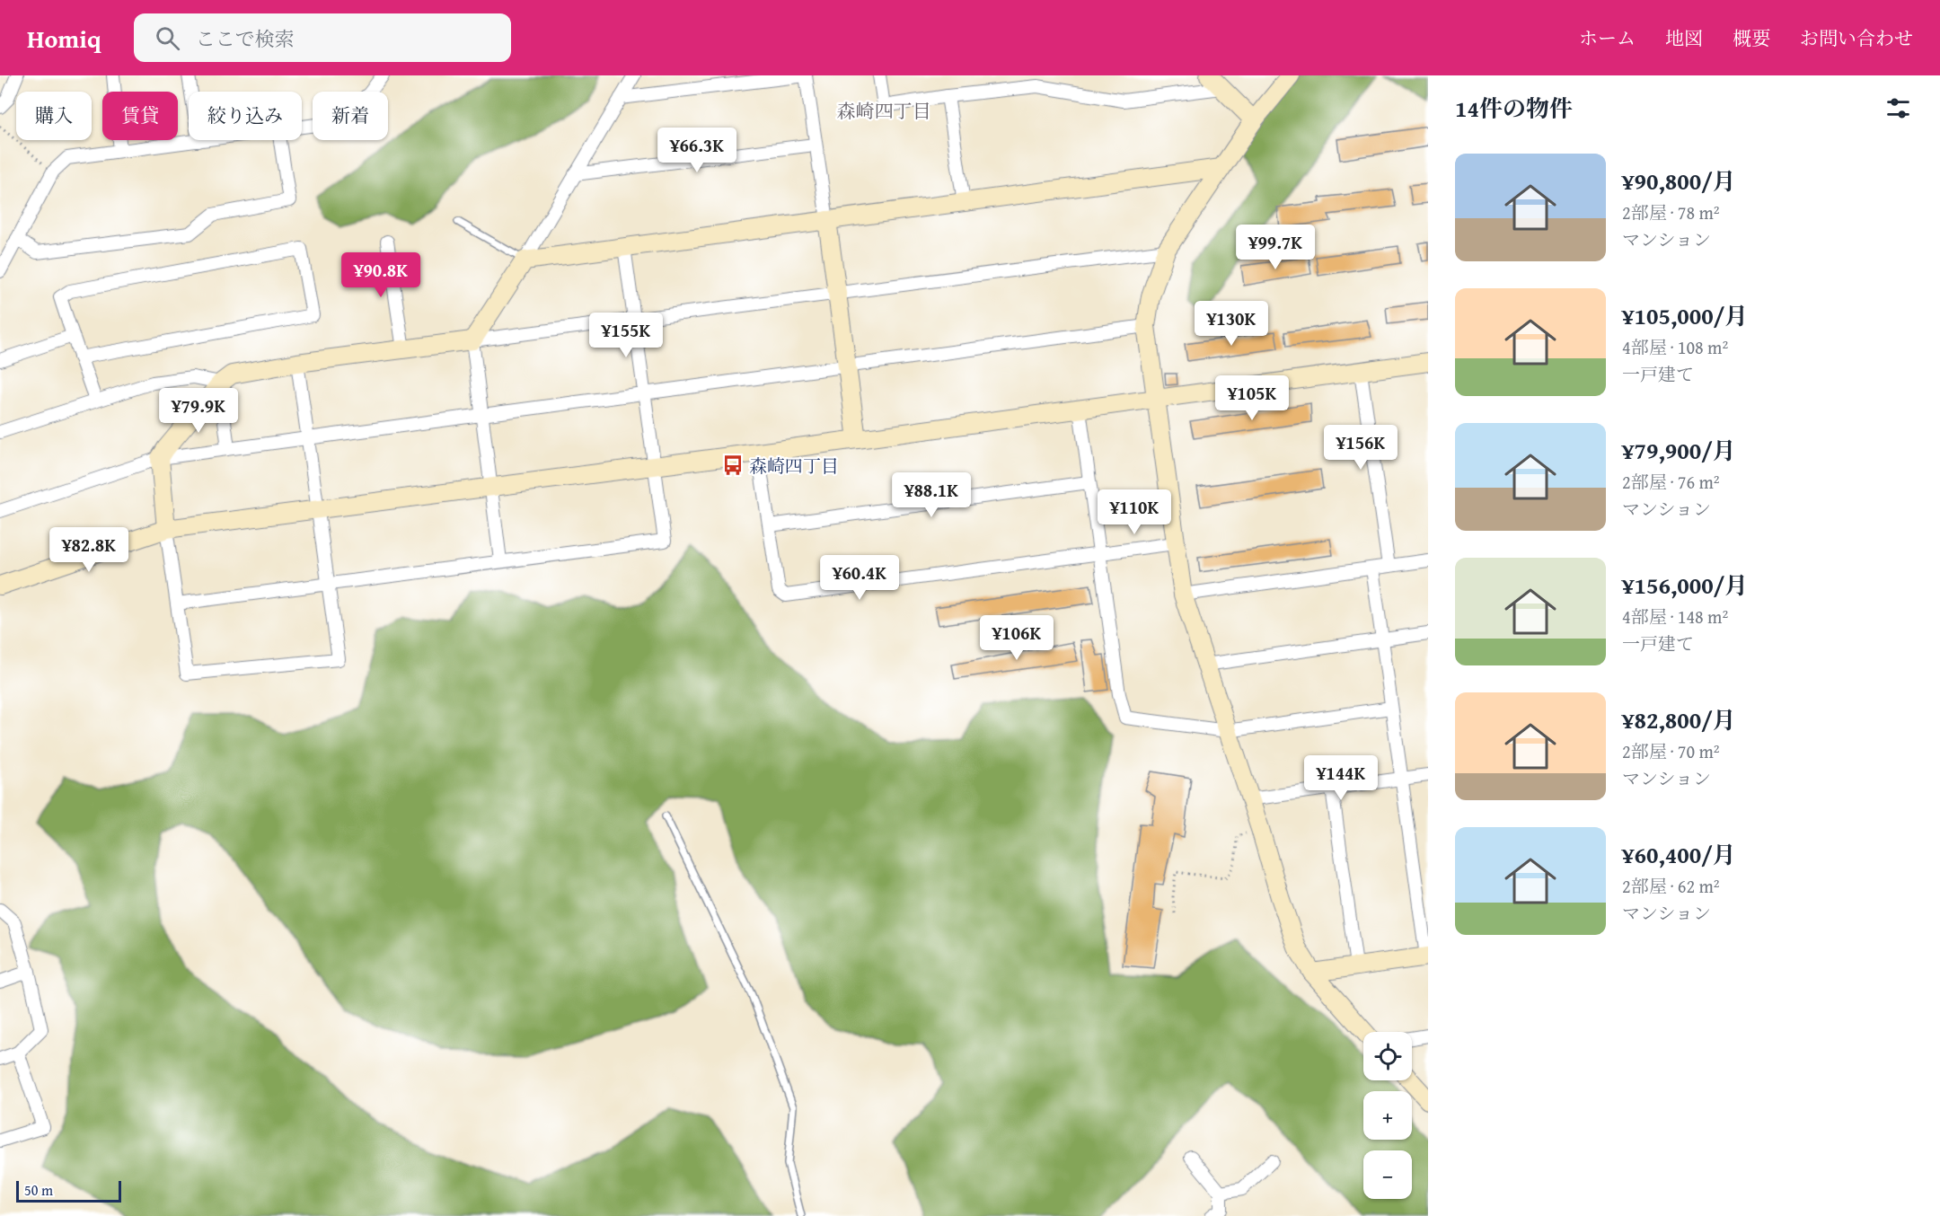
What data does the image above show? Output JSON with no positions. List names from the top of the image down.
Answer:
{
  "districts": ["森崎四丁目"],
  "places": {
    "bus stop": ["森崎四丁目"]
  },
  "scale_bar": "50 m",
  "page": {
    "header": "Homiq",
    "search": "ここで検索",
    "nav": [
      "ホーム",
      "地図",
      "概要",
      "お問い合わせ"
    ],
    "heading": "14件の物件",
    "chip": [
      "購入",
      "賃貸",
      "絞り込み",
      "新着"
    ],
    "price": [
      "¥66.3K",
      "¥99.7K",
      "¥90.8K",
      "¥130K",
      "¥155K",
      "¥105K",
      "¥79.9K",
      "¥156K",
      "¥88.1K",
      "¥110K",
      "¥82.8K",
      "¥60.4K",
      "¥106K",
      "¥144K"
    ],
    "list": [
      {
        "name": "¥90,800/月",
        "note": "2部屋 · 78 m² · マンション"
      },
      {
        "name": "¥105,000/月",
        "note": "4部屋 · 108 m² · 一戸建て"
      },
      {
        "name": "¥79,900/月",
        "note": "2部屋 · 76 m² · マンション"
      },
      {
        "name": "¥156,000/月",
        "note": "4部屋 · 148 m² · 一戸建て"
      },
      {
        "name": "¥82,800/月",
        "note": "2部屋 · 70 m² · マンション"
      },
      {
        "name": "¥60,400/月",
        "note": "2部屋 · 62 m² · マンション"
      }
    ],
    "map_buttons": ["+", "−"],
    "scale": "50 m"
  }
}
